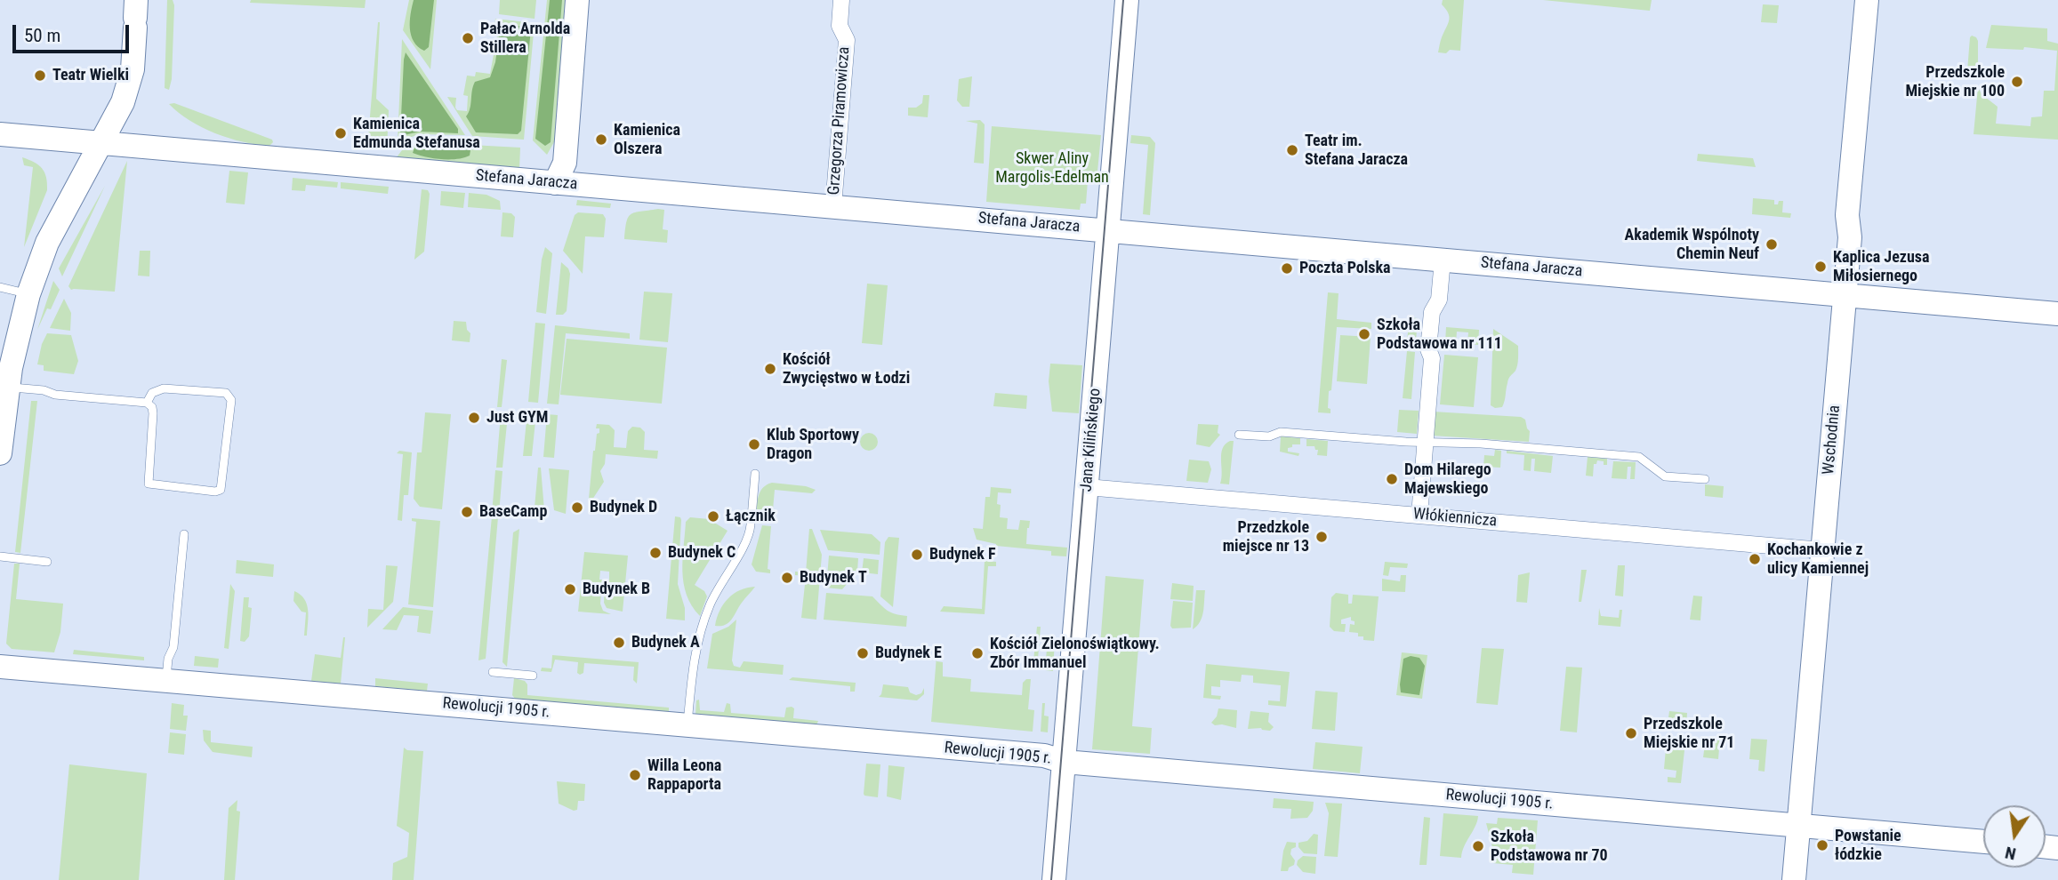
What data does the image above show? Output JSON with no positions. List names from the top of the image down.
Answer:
{
  "streets": {
    "street": [
      "Grzegorza Piramowicza",
      "Stefana Jaracza",
      "Jana Kilińskiego",
      "Wschodnia",
      "Włókiennicza",
      "Rewolucji 1905 r."
    ]
  },
  "crossings": [
    ["Grzegorza Piramowicza", "Stefana Jaracza"],
    ["Stefana Jaracza", "Jana Kilińskiego"],
    ["Stefana Jaracza", "Wschodnia"],
    ["Jana Kilińskiego", "Włókiennicza"],
    ["Jana Kilińskiego", "Rewolucji 1905 r."],
    ["Wschodnia", "Włókiennicza"],
    ["Wschodnia", "Rewolucji 1905 r."]
  ],
  "parks": ["Skwer Aliny Margolis-Edelman"],
  "places": [
    "Pałac Arnolda Stillera",
    "Teatr Wielki",
    "Przedszkole Miejskie nr 100",
    "Kamienica Edmunda Stefanusa",
    "Kamienica Olszera",
    "Teatr im. Stefana Jaracza",
    "Akademik Wspólnoty Chemin Neuf",
    "Kaplica Jezusa Miłosiernego",
    "Poczta Polska",
    "Szkoła Podstawowa nr 111",
    "Kościół Zwycięstwo w Łodzi",
    "Just GYM",
    "Klub Sportowy Dragon",
    "Dom Hilarego Majewskiego",
    "Budynek D",
    "BaseCamp",
    "Łącznik",
    "Przedzkole miejsce nr 13",
    "Budynek C",
    "Budynek F",
    "Kochankowie z ulicy Kamiennej",
    "Budynek T",
    "Budynek B",
    "Budynek A",
    "Budynek E",
    "Kościół Zielonoświątkowy. Zbór Immanuel",
    "Przedszkole Miejskie nr 71",
    "Willa Leona Rappaporta",
    "Powstanie łódzkie",
    "Szkoła Podstawowa nr 70"
  ],
  "scale_bar": "50 m",
  "north": "bottom"
}
